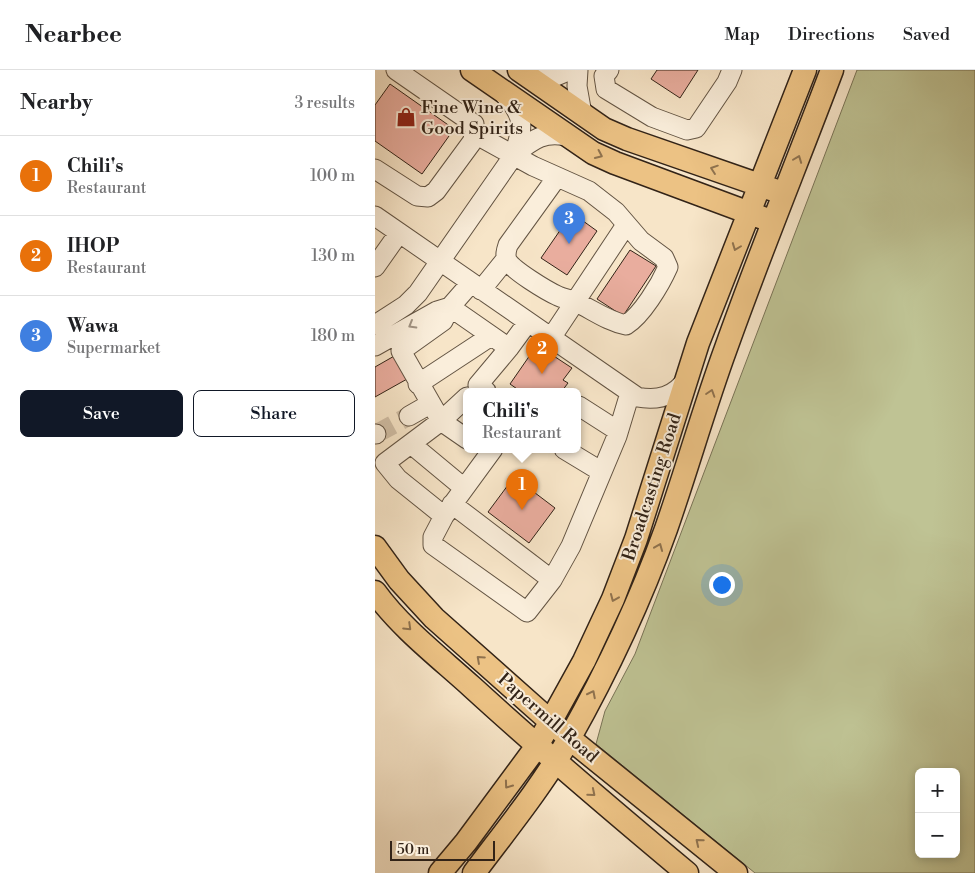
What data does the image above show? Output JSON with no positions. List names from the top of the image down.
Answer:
{
  "streets": {
    "main road": ["Broadcasting Road", "Papermill Road"]
  },
  "crossings": [
    ["Broadcasting Road", "Papermill Road"]
  ],
  "places": {
    "shop": ["Fine Wine & Good Spirits"]
  },
  "scale_bar": "50 m",
  "page": {
    "header": "Nearbee",
    "nav": ["Map", "Directions", "Saved"],
    "heading": ["Nearby", "3 results"],
    "list": [
      {
        "mark": "1",
        "name": "Chili's",
        "note": "Restaurant",
        "value": "100 m"
      },
      {
        "mark": "2",
        "name": "IHOP",
        "note": "Restaurant",
        "value": "130 m"
      },
      {
        "mark": "3",
        "name": "Wawa",
        "note": "Supermarket",
        "value": "180 m"
      }
    ],
    "pins": ["3", "2", "1"],
    "buttons": ["Save", "Share"],
    "popup": ["Chili's", "Restaurant"],
    "map_buttons": ["+", "−"],
    "scale": "50 m"
  }
}
